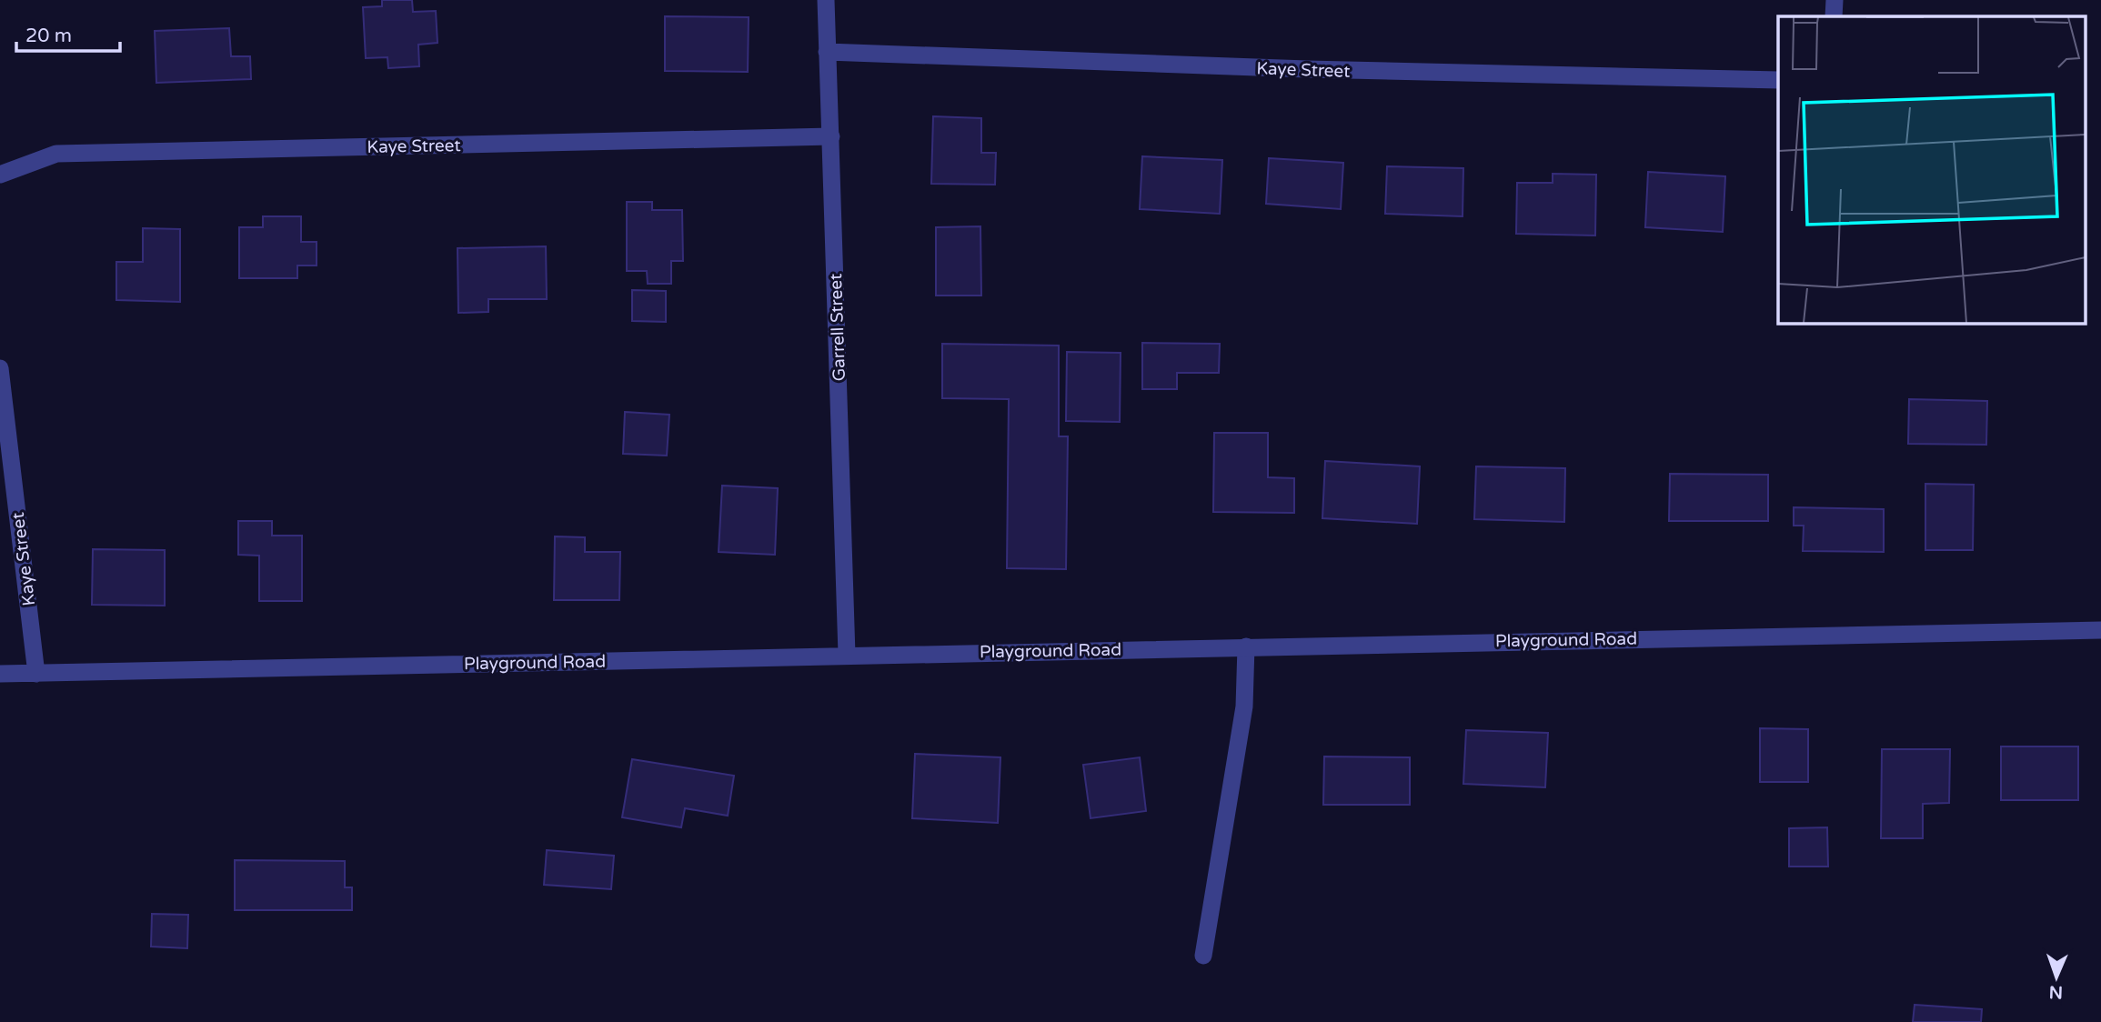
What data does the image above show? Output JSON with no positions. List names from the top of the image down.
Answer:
{
  "streets": {
    "street": ["Kaye Street", "Garrell Street", "Playground Road"]
  },
  "crossings": [
    ["Kaye Street", "Garrell Street"],
    ["Kaye Street", "Playground Road"],
    ["Garrell Street", "Playground Road"]
  ],
  "scale_bar": "20 m",
  "north": "bottom"
}
